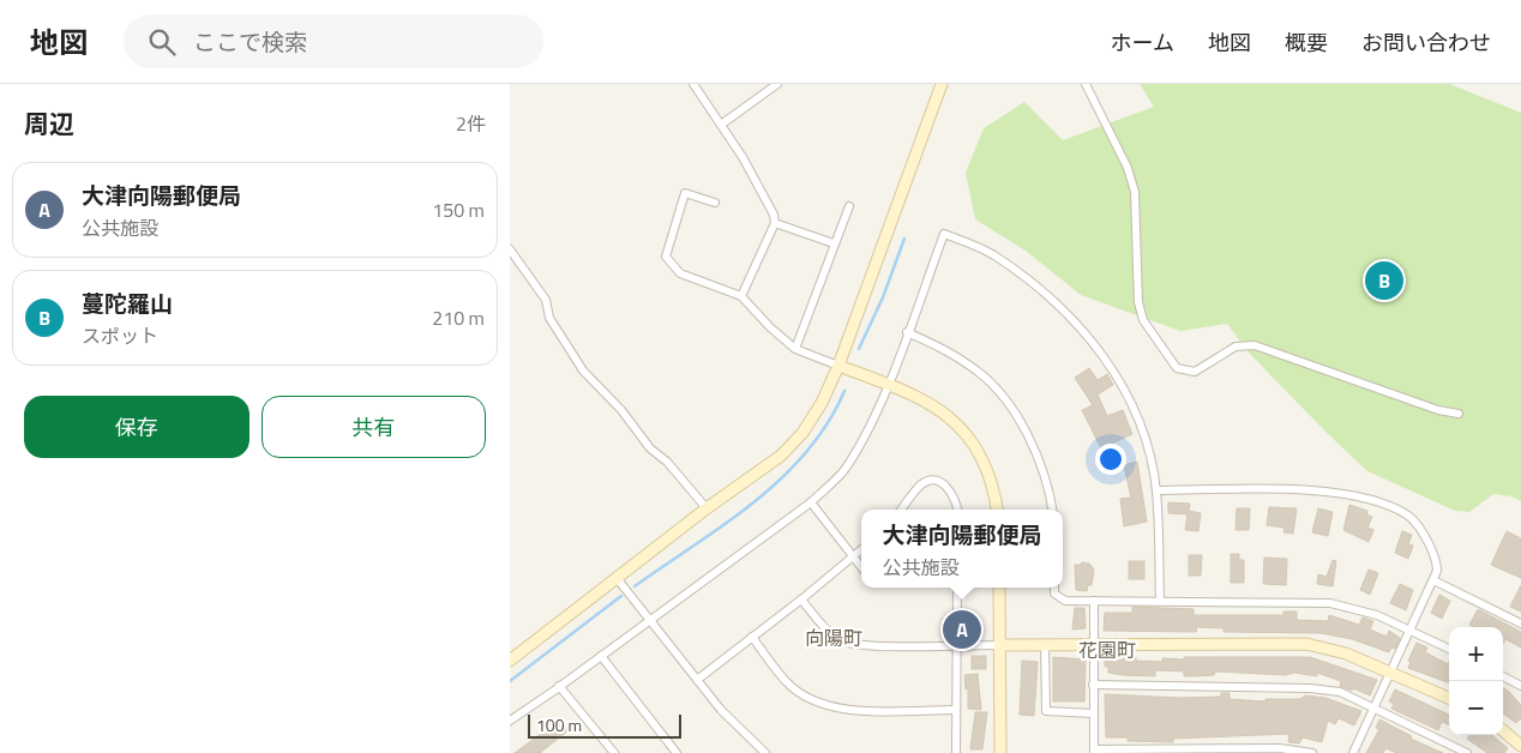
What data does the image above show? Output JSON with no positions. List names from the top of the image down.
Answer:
{
  "districts": ["向陽町", "花園町"],
  "scale_bar": "100 m",
  "page": {
    "header": "地図",
    "search": "ここで検索",
    "nav": [
      "ホーム",
      "地図",
      "概要",
      "お問い合わせ"
    ],
    "heading": ["周辺", "2件"],
    "list": [
      {
        "mark": "A",
        "name": "大津向陽郵便局",
        "note": "公共施設",
        "value": "150 m"
      },
      {
        "mark": "B",
        "name": "蔓陀羅山",
        "note": "スポット",
        "value": "210 m"
      }
    ],
    "pins": ["B", "A"],
    "buttons": ["保存", "共有"],
    "popup": ["大津向陽郵便局", "公共施設"],
    "map_buttons": ["+", "−"],
    "scale": "100 m"
  }
}
